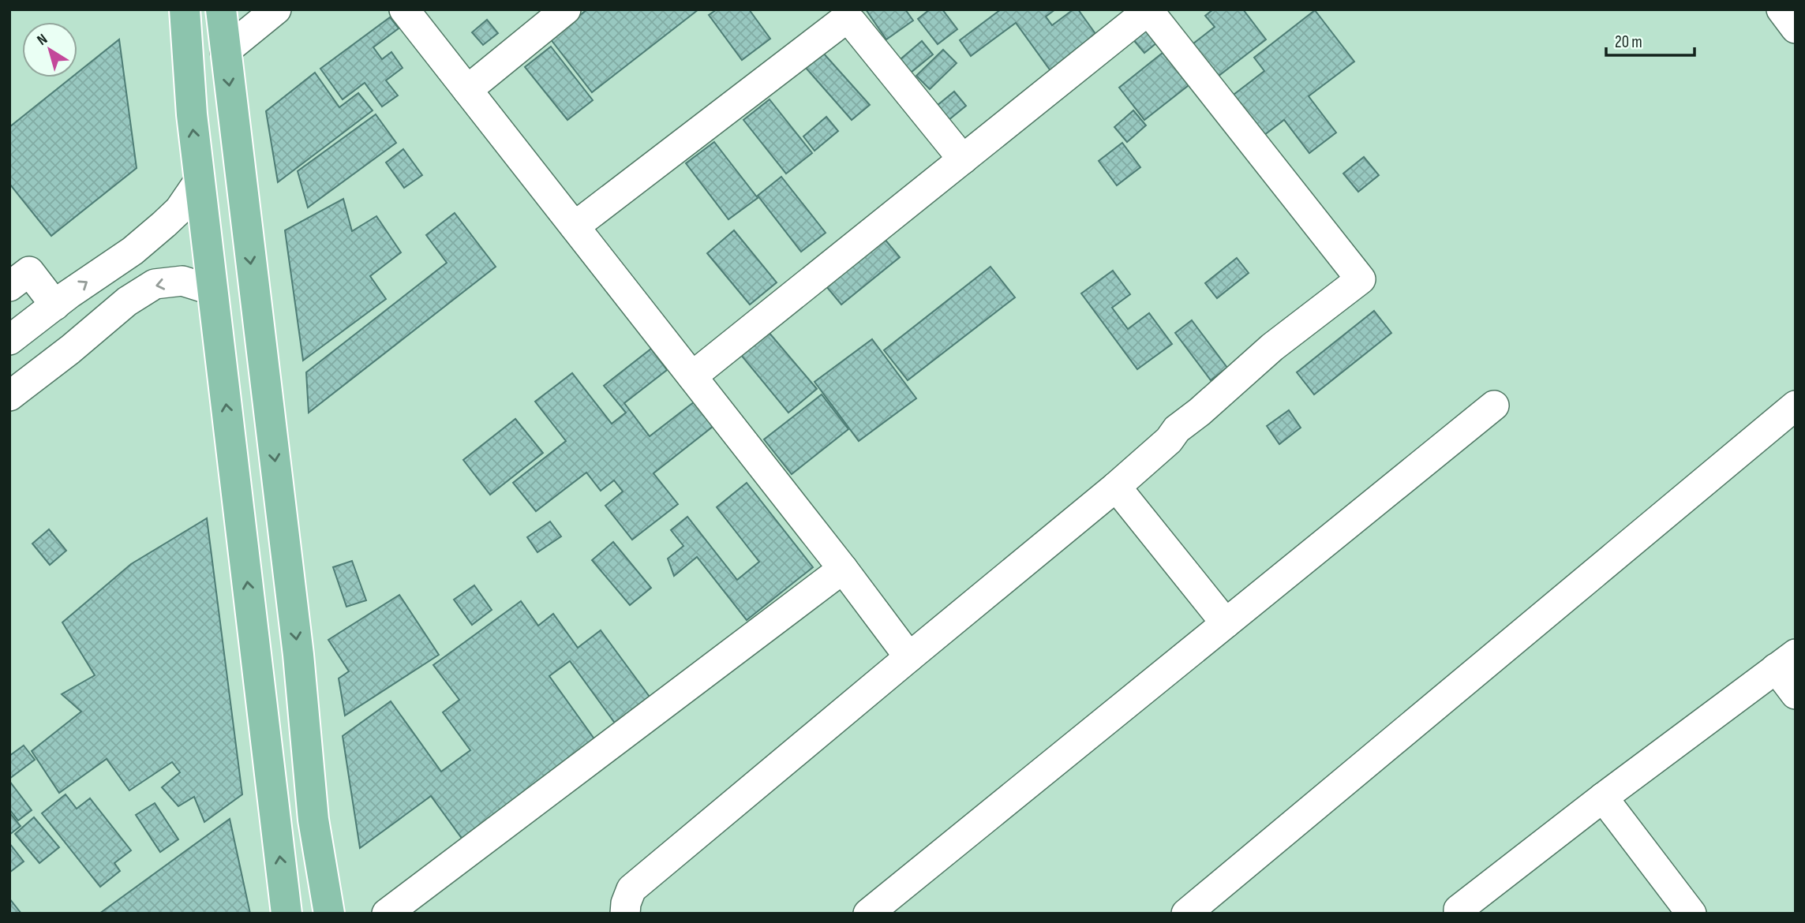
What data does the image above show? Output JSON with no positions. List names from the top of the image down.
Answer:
{
  "scale_bar": "20 m",
  "north": "top left"
}
